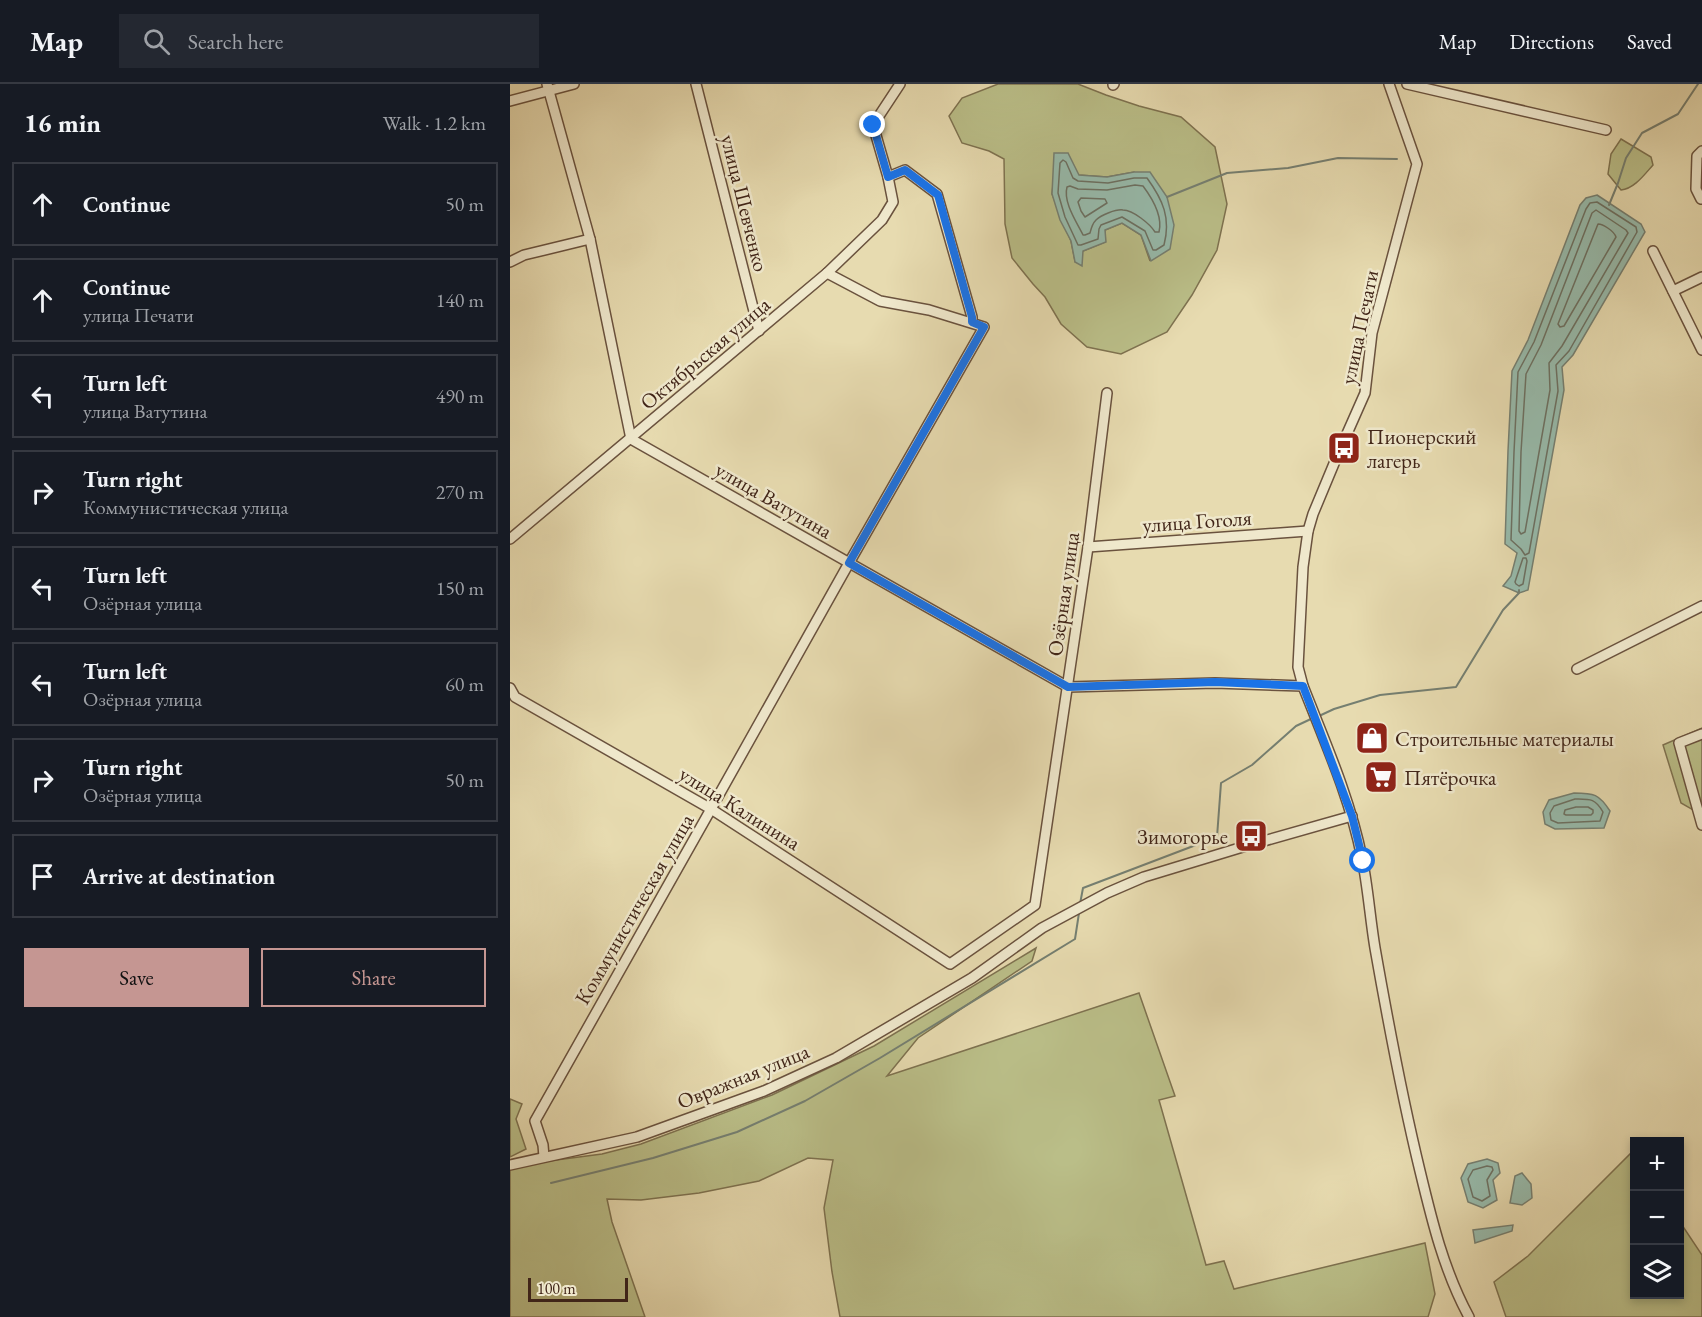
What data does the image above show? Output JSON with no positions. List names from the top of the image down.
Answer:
{
  "streets": {
    "street": [
      "улица Шевченко",
      "улица Печати",
      "Октябрьская улица",
      "улица Ватутина",
      "улица Гоголя",
      "Озёрная улица",
      "улица Калинина",
      "Коммунистическая улица",
      "Овражная улица"
    ]
  },
  "crossings": [
    ["улица Шевченко", "Октябрьская улица"],
    ["улица Печати", "улица Гоголя"],
    ["улица Печати", "Овражная улица"],
    ["Октябрьская улица", "улица Ватутина"],
    ["улица Ватутина", "Озёрная улица"],
    ["улица Ватутина", "Коммунистическая улица"],
    ["улица Гоголя", "Озёрная улица"],
    ["Озёрная улица", "улица Калинина"],
    ["улица Калинина", "Коммунистическая улица"],
    ["Коммунистическая улица", "Овражная улица"]
  ],
  "places": {
    "bus stop": ["Пионерский лагерь", "Зимогорье"],
    "shop": ["Строительные материалы"],
    "supermarket": ["Пятёрочка"]
  },
  "scale_bar": "100 m",
  "page": {
    "header": "Map",
    "search": "Search here",
    "nav": ["Map", "Directions", "Saved"],
    "heading": ["16 min", "Walk · 1.2 km"],
    "list": [
      ["Continue", "50 m"],
      ["Continue", "улица Печати", "140 m"],
      ["Turn left", "улица Ватутина", "490 m"],
      ["Turn right", "Коммунистическая улица", "270 m"],
      ["Turn left", "Озёрная улица", "150 m"],
      ["Turn left", "Озёрная улица", "60 m"],
      ["Turn right", "Озёрная улица", "50 m"],
      "Arrive at destination"
    ],
    "buttons": ["Save", "Share"],
    "map_buttons": ["+", "−"],
    "scale": "100 m"
  }
}
